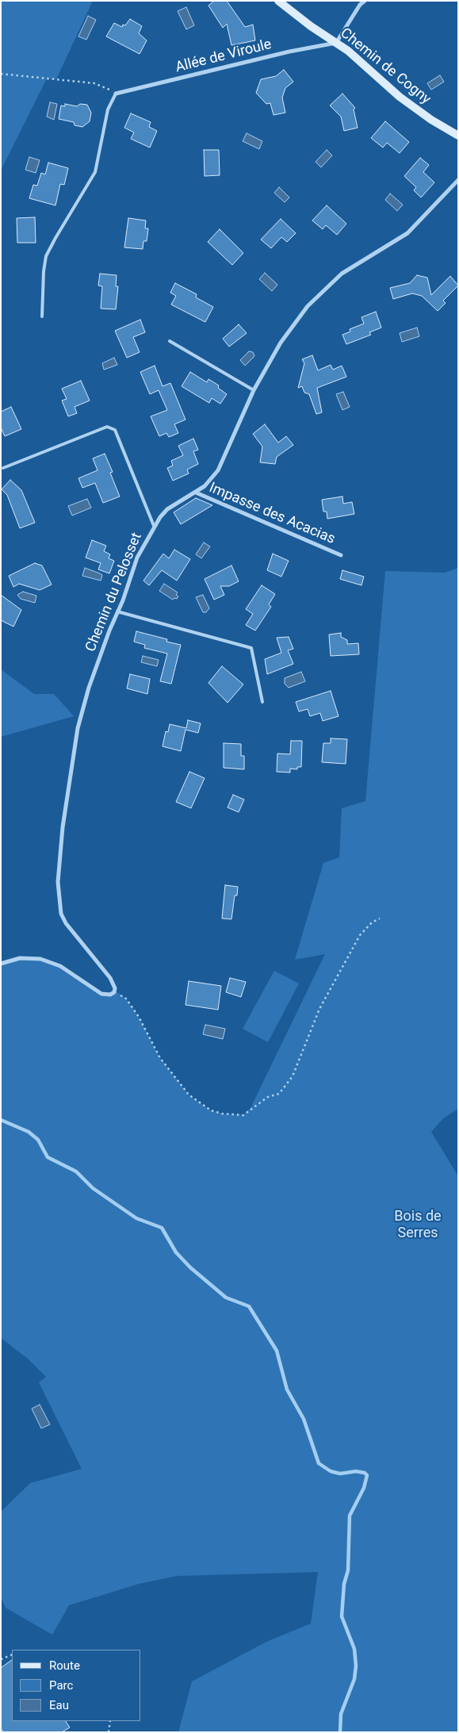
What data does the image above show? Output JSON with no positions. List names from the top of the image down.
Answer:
{
  "streets": {
    "street": [
      "Allée de Viroule",
      "Chemin de Cogny",
      "Impasse des Acacias",
      "Chemin du Pelosset"
    ]
  },
  "crossings": [
    ["Allée de Viroule", "Chemin de Cogny"],
    ["Impasse des Acacias", "Chemin du Pelosset"]
  ],
  "parks": ["Bois de Serres"],
  "legend": ["Route", "Parc", "Eau"]
}
